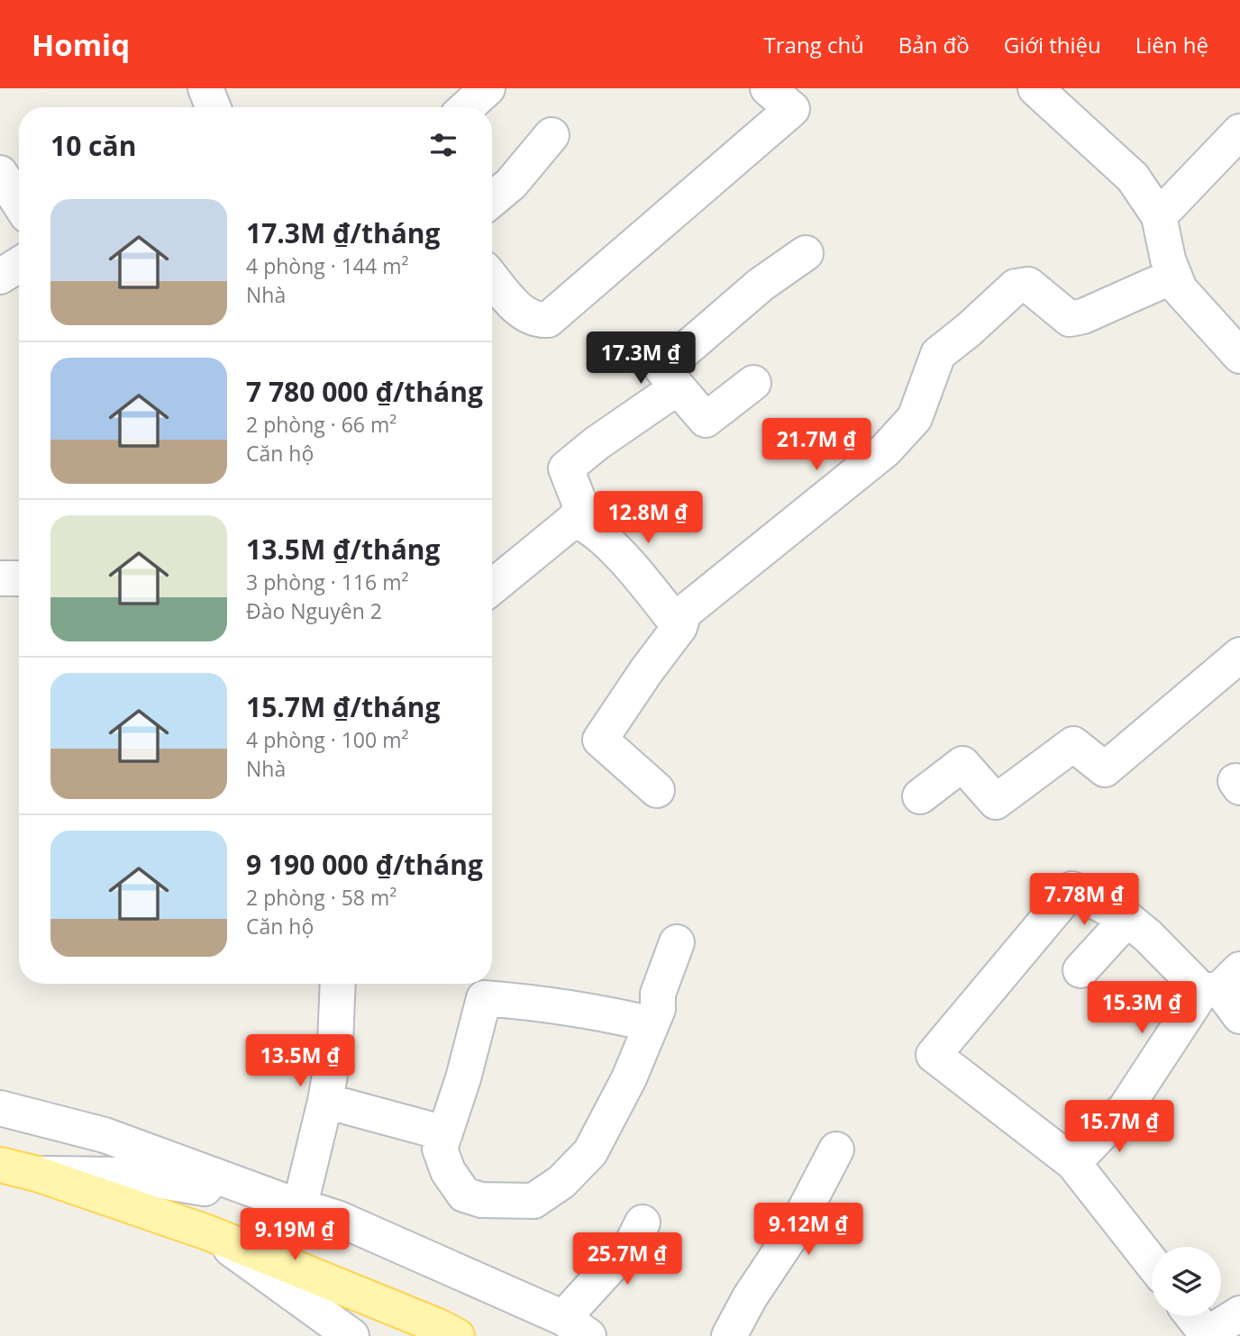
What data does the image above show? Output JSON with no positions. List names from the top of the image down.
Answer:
{
  "page": {
    "header": "Homiq",
    "nav": [
      "Trang chủ",
      "Bản đồ",
      "Giới thiệu",
      "Liên hệ"
    ],
    "heading": "10 căn",
    "list": [
      {
        "name": "17.3M ₫/tháng",
        "note": "4 phòng · 144 m² · Nhà"
      },
      {
        "name": "7 780 000 ₫/tháng",
        "note": "2 phòng · 66 m² · Căn hộ"
      },
      {
        "name": "13.5M ₫/tháng",
        "note": "3 phòng · 116 m² · Đào Nguyên 2"
      },
      {
        "name": "15.7M ₫/tháng",
        "note": "4 phòng · 100 m² · Nhà"
      },
      {
        "name": "9 190 000 ₫/tháng",
        "note": "2 phòng · 58 m² · Căn hộ"
      }
    ],
    "price": [
      "17.3M ₫",
      "21.7M ₫",
      "12.8M ₫",
      "7.78M ₫",
      "15.3M ₫",
      "13.5M ₫",
      "15.7M ₫",
      "9.12M ₫",
      "9.19M ₫",
      "25.7M ₫"
    ]
  }
}
